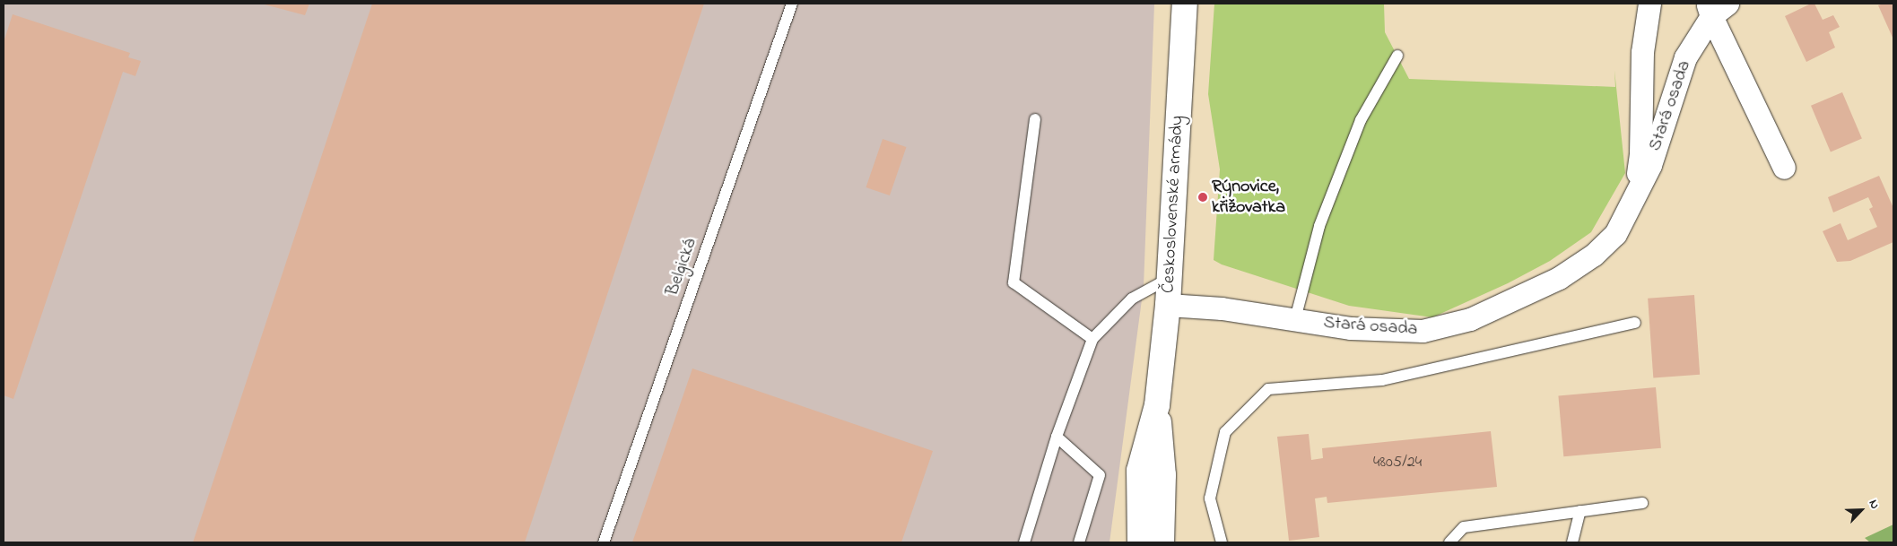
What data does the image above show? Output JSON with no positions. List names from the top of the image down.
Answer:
{
  "streets": {
    "street": ["Stará osada", "Československé armády"],
    "lane": ["Belgická"]
  },
  "crossings": [
    ["Stará osada", "Československé armády"]
  ],
  "places": ["Rýnovice, křižovatka"],
  "house_numbers": ["4805/24"],
  "north": "top right"
}
